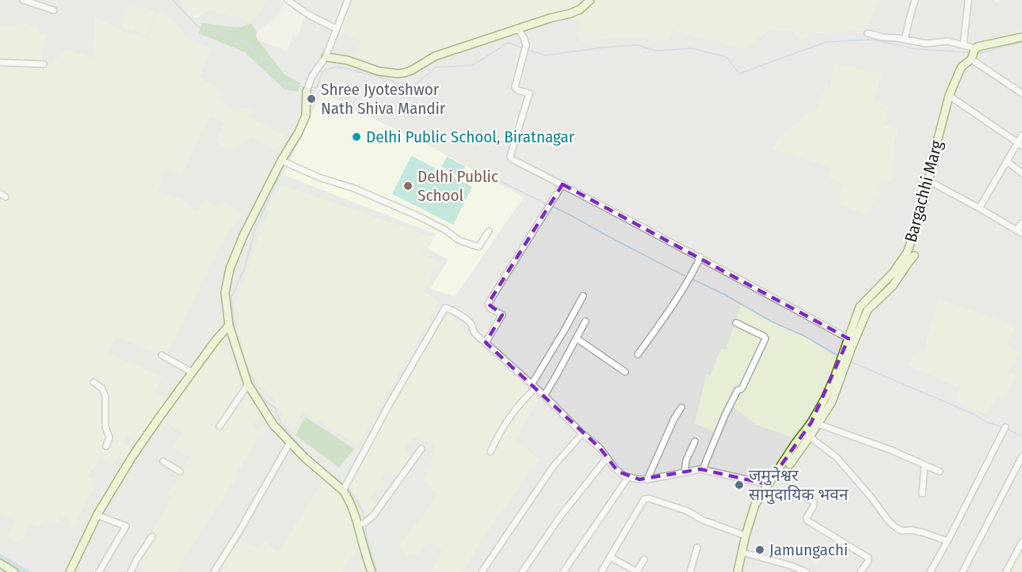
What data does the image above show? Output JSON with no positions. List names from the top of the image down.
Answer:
{
  "streets": {
    "street": ["Bargachhi Marg"]
  },
  "places": [
    "Shree Jyoteshwor Nath Shiva Mandir",
    "Delhi Public School, Biratnagar",
    "Delhi Public School",
    "जमुनेश्वर सामुदायिक भवन",
    "Jamungachi"
  ]
}
